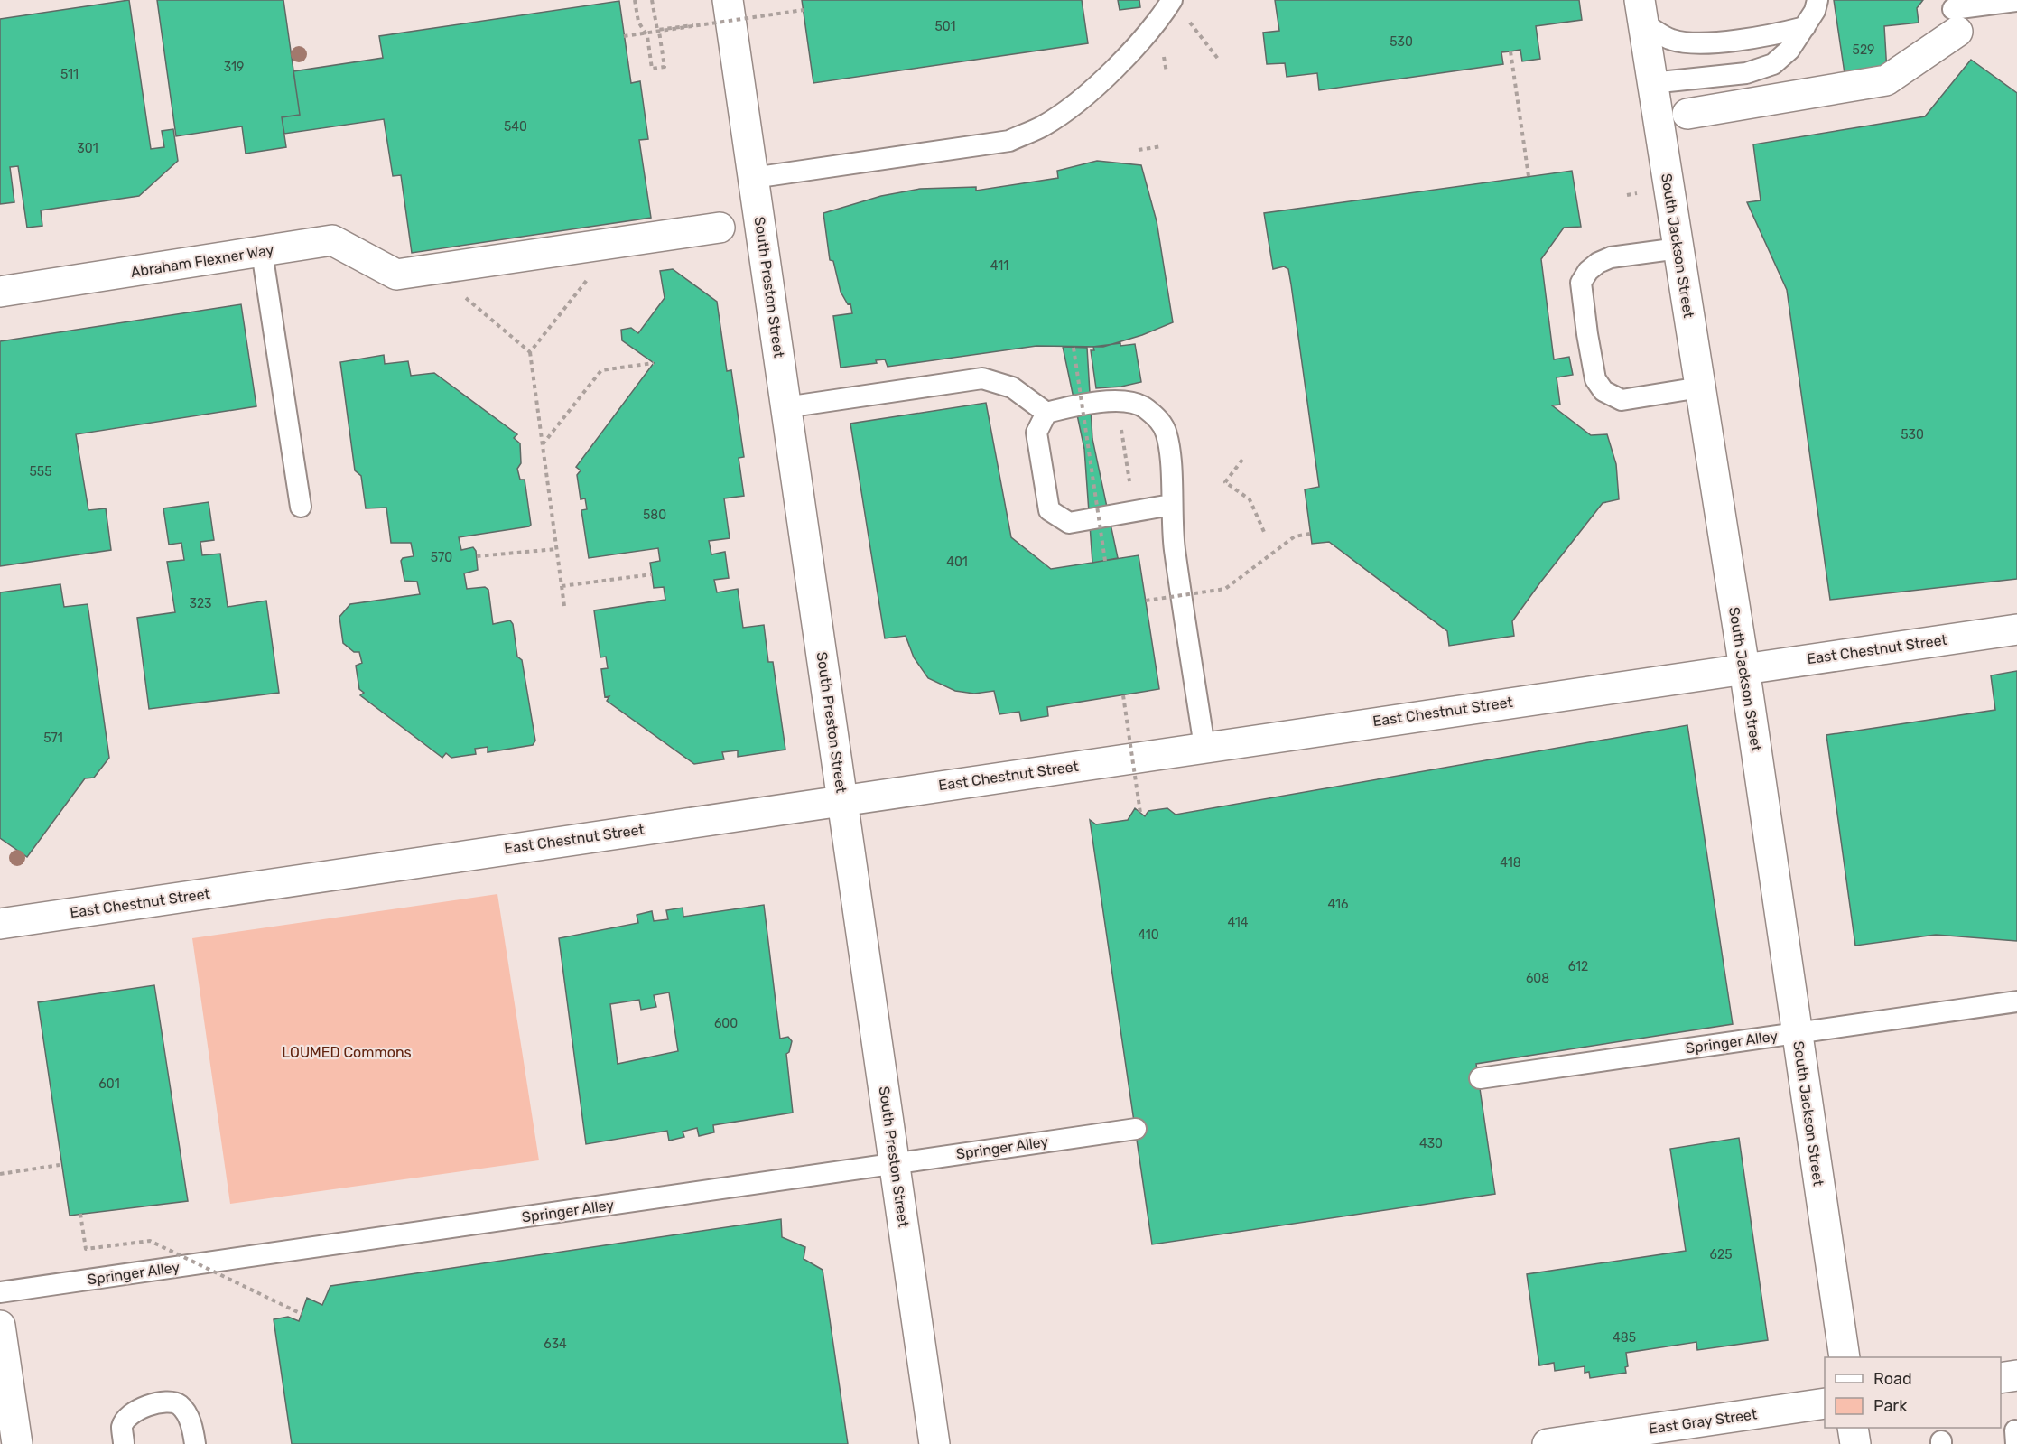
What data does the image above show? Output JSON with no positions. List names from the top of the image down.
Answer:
{
  "streets": {
    "street": [
      "South Jackson Street",
      "Abraham Flexner Way",
      "South Preston Street",
      "East Chestnut Street",
      "East Gray Street"
    ],
    "lane": ["Springer Alley"]
  },
  "crossings": [
    ["South Jackson Street", "East Chestnut Street"],
    ["South Jackson Street", "Springer Alley"],
    ["South Preston Street", "East Chestnut Street"],
    ["South Preston Street", "Springer Alley"]
  ],
  "parks": ["LOUMED Commons"],
  "house_numbers": [
    "501",
    "530",
    "529",
    "319",
    "511",
    "540",
    "301",
    "411",
    "530",
    "555",
    "580",
    "570",
    "401",
    "323",
    "571",
    "418",
    "416",
    "414",
    "410",
    "612",
    "608",
    "600",
    "601",
    "430",
    "625",
    "485",
    "634"
  ],
  "legend": ["Road", "Park"]
}
